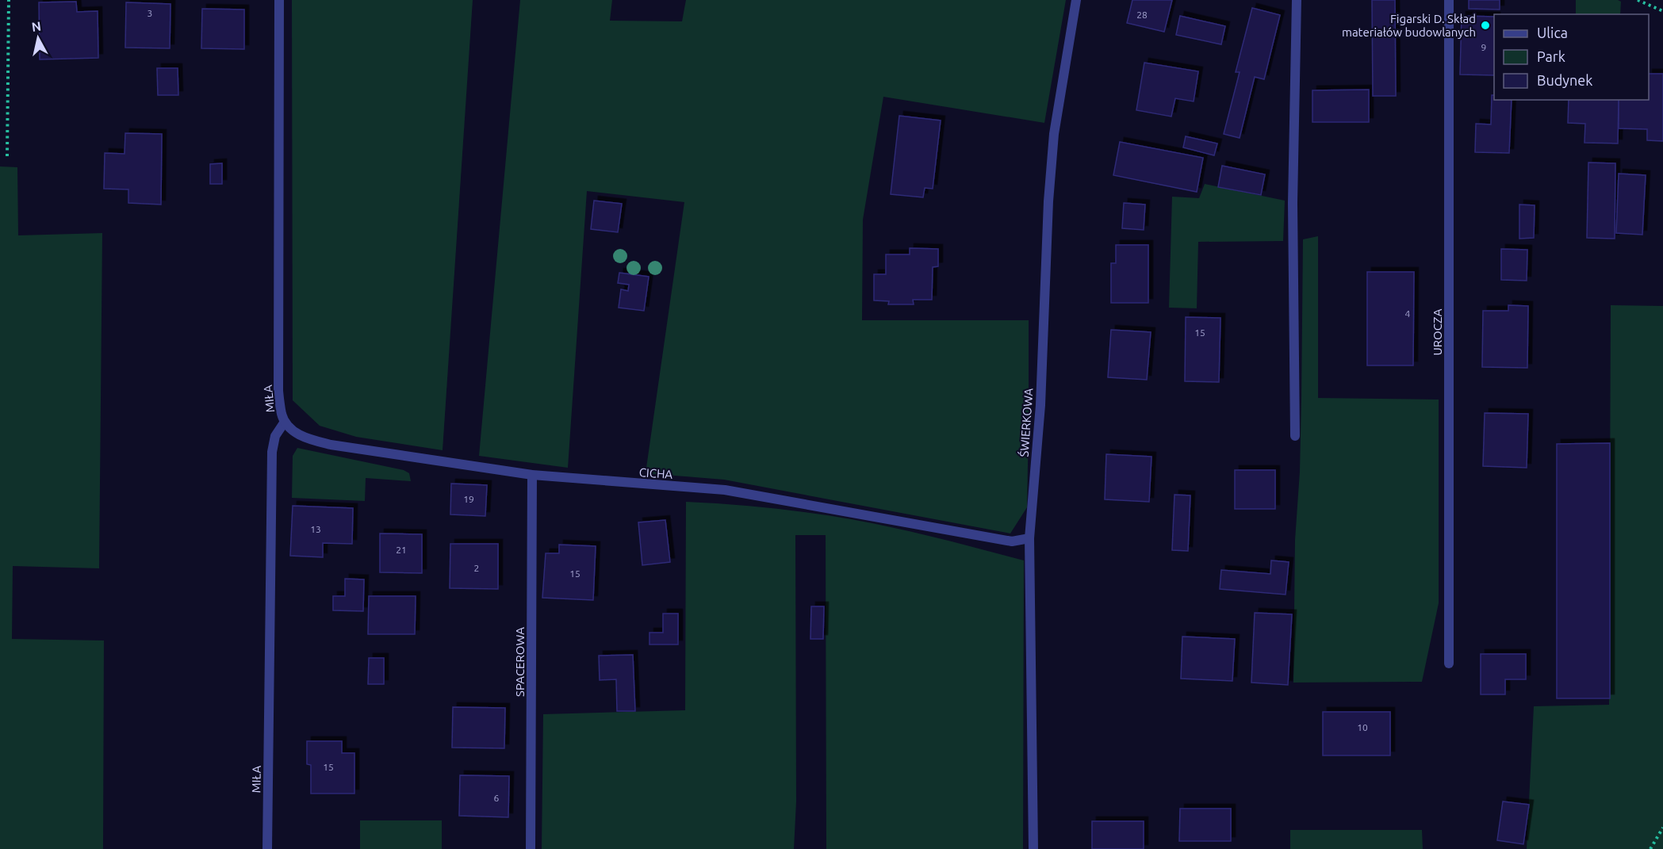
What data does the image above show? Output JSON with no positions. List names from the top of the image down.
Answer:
{
  "streets": {
    "street": [
      "UROCZA",
      "MIŁA",
      "ŚWIERKOWA",
      "CICHA",
      "SPACEROWA"
    ]
  },
  "crossings": [
    ["MIŁA", "CICHA"],
    ["ŚWIERKOWA", "CICHA"],
    ["CICHA", "SPACEROWA"]
  ],
  "places": ["Figarski D. Skład materiałów budowlanych"],
  "house_numbers": [
    "3",
    "28",
    "9",
    "4",
    "15",
    "19",
    "13",
    "21",
    "2",
    "15",
    "10",
    "15",
    "6"
  ],
  "legend": ["Ulica", "Park", "Budynek"],
  "north": "top"
}
